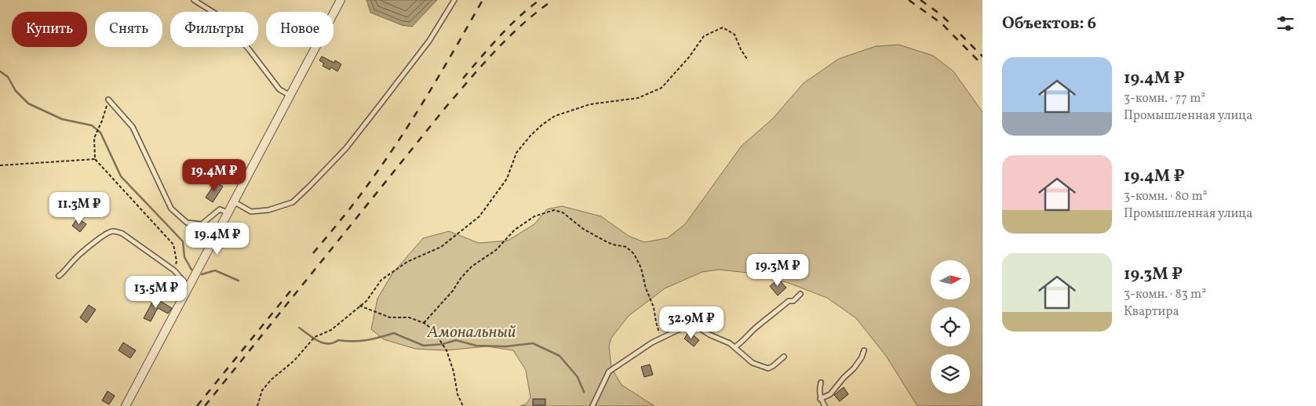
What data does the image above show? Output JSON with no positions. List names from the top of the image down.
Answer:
{
  "water": ["Амональный"],
  "north": "right",
  "page": {
    "heading": "Объектов: 6",
    "chip": [
      "Купить",
      "Снять",
      "Фильтры",
      "Новое"
    ],
    "list": [
      {
        "name": "19.4M ₽",
        "note": "3-комн. · 77 m² · Промышленная улица"
      },
      {
        "name": "19.4M ₽",
        "note": "3-комн. · 80 m² · Промышленная улица"
      },
      {
        "name": "19.3M ₽",
        "note": "3-комн. · 83 m² · Квартира"
      }
    ],
    "price": [
      "19.4M ₽",
      "11.3M ₽",
      "19.4M ₽",
      "19.3M ₽",
      "13.5M ₽",
      "32.9M ₽"
    ]
  }
}
